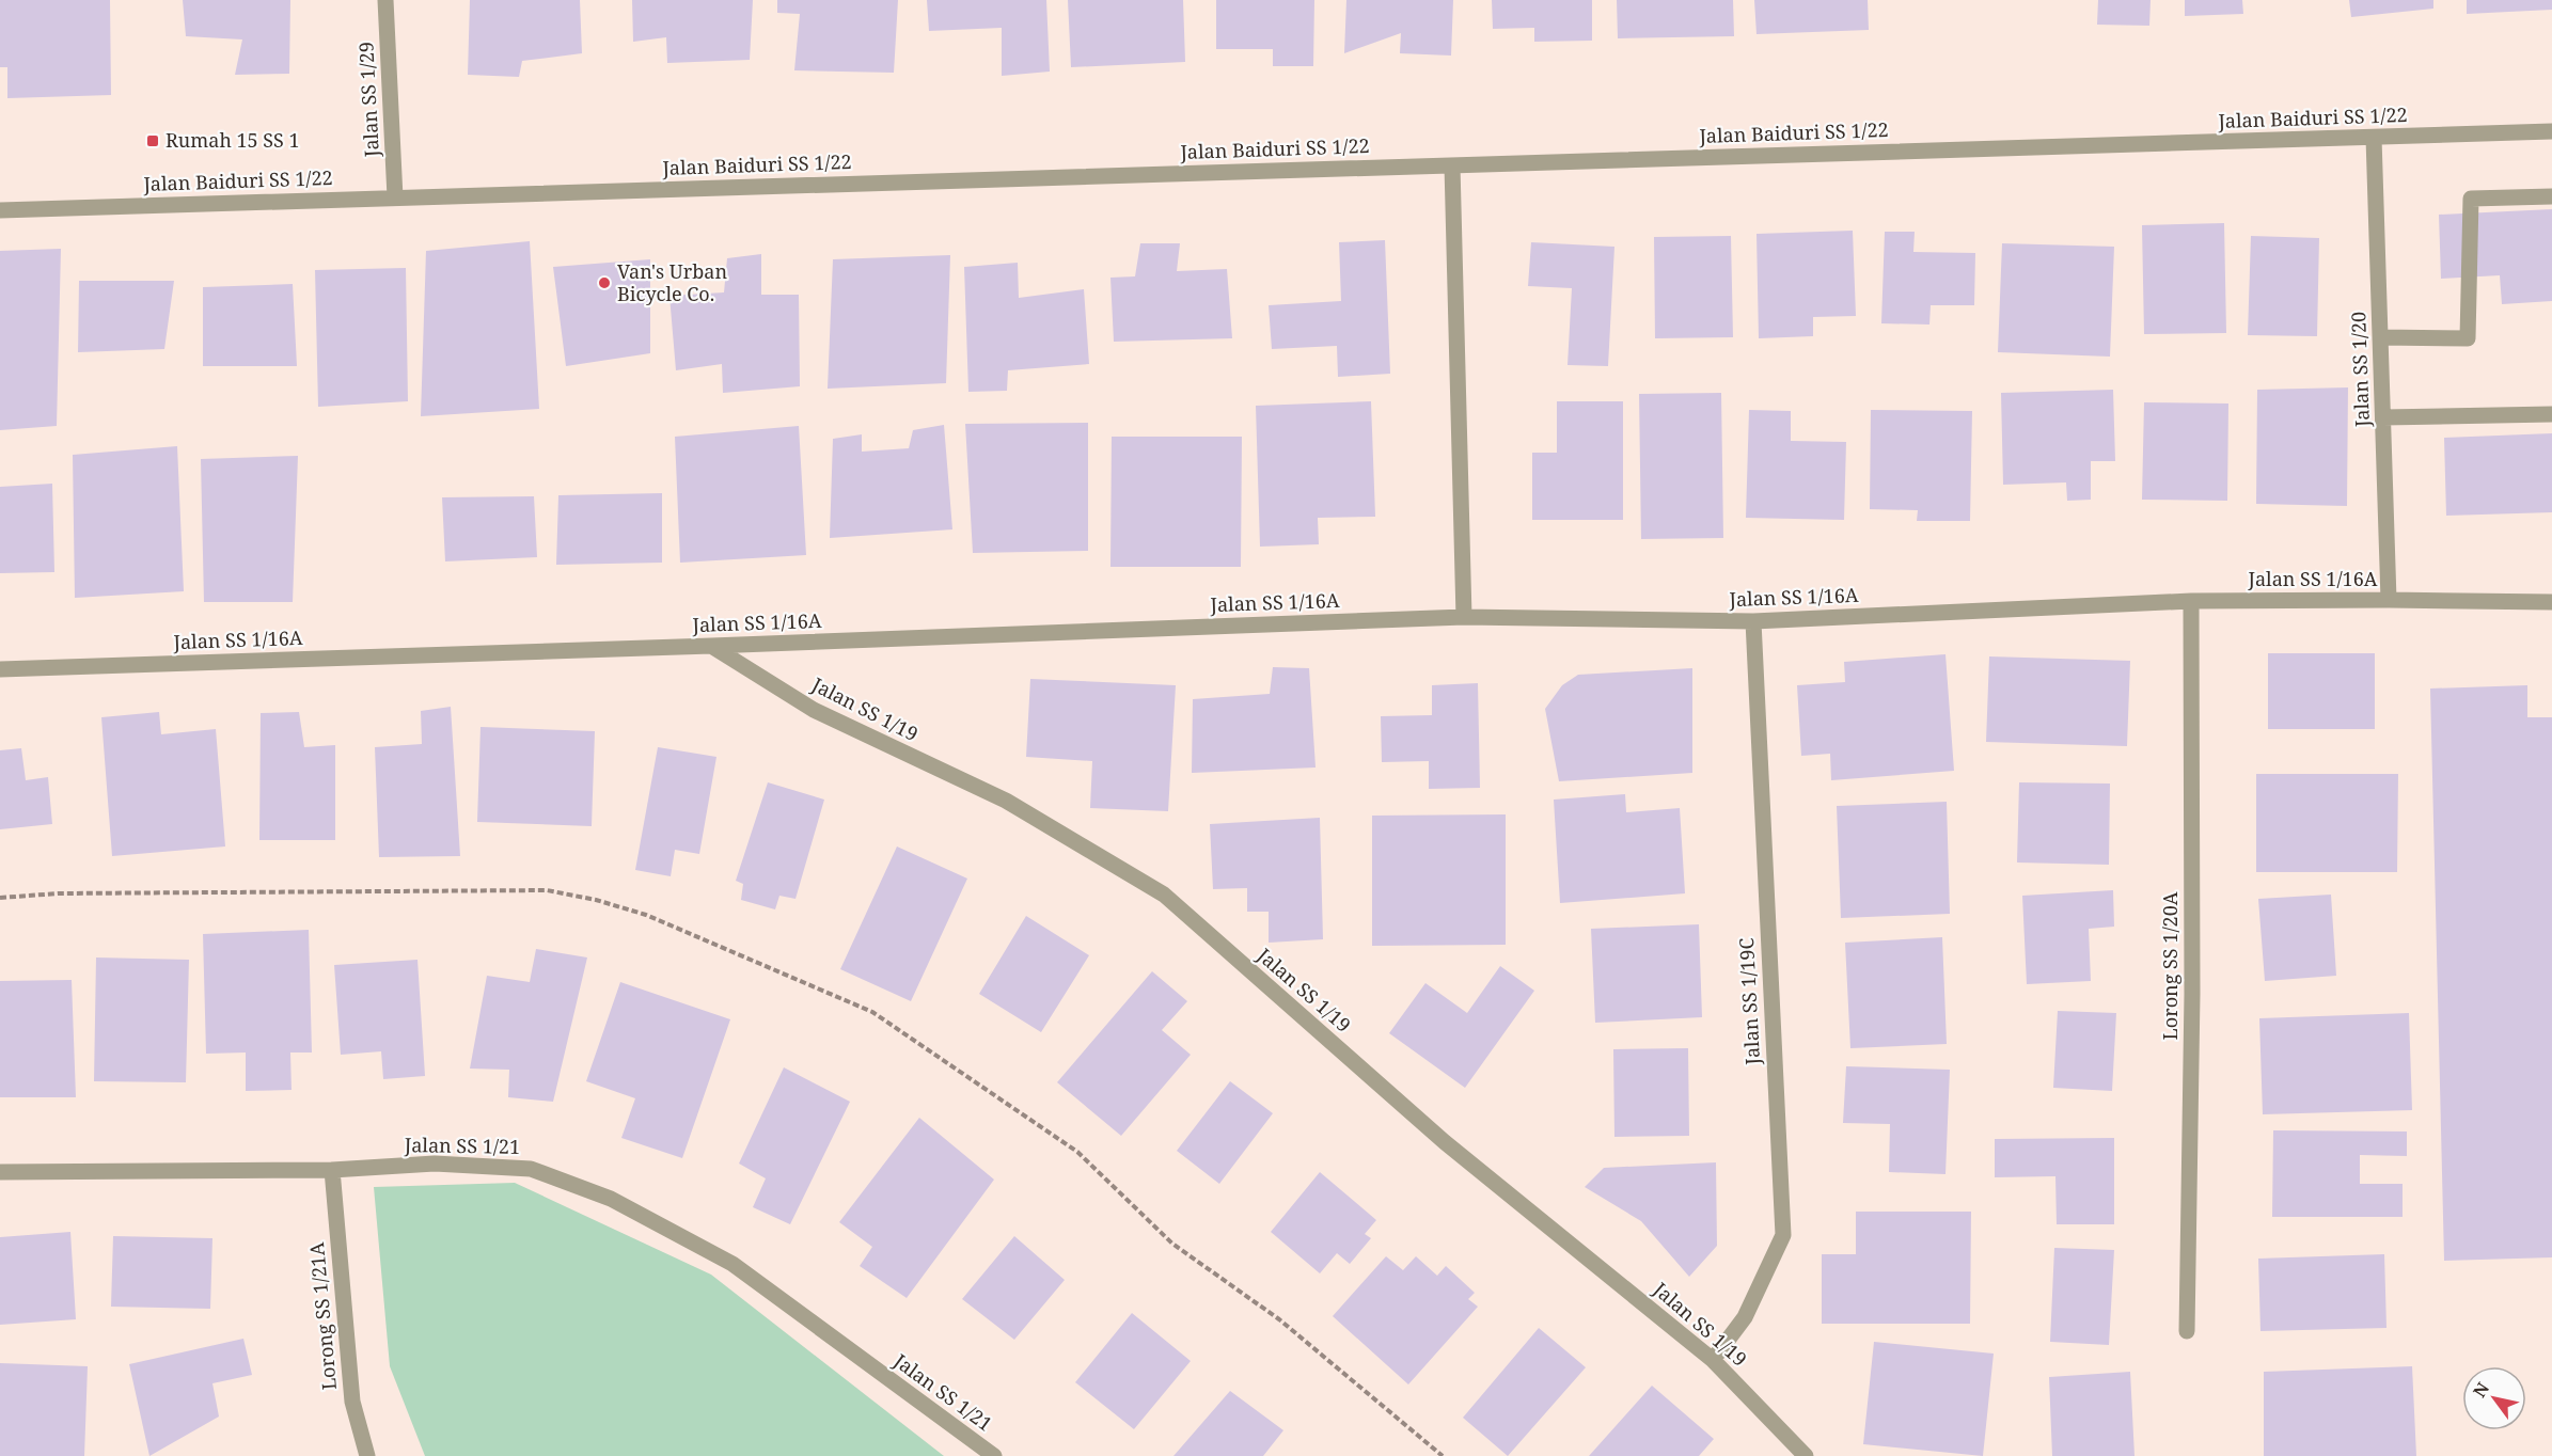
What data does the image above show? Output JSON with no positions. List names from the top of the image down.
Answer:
{
  "streets": {
    "street": [
      "Jalan SS 1/29",
      "Jalan Baiduri SS 1/22",
      "Jalan SS 1/20",
      "Jalan SS 1/16A",
      "Jalan SS 1/19",
      "Lorong SS 1/20A",
      "Jalan SS 1/19C",
      "Jalan SS 1/21",
      "Lorong SS 1/21A"
    ]
  },
  "crossings": [
    ["Jalan SS 1/29", "Jalan Baiduri SS 1/22"],
    ["Jalan Baiduri SS 1/22", "Jalan SS 1/20"],
    ["Jalan SS 1/20", "Jalan SS 1/16A"],
    ["Jalan SS 1/16A", "Jalan SS 1/19"],
    ["Jalan SS 1/16A", "Lorong SS 1/20A"],
    ["Jalan SS 1/16A", "Jalan SS 1/19C"],
    ["Jalan SS 1/19", "Jalan SS 1/19C"],
    ["Jalan SS 1/21", "Lorong SS 1/21A"]
  ],
  "places": {
    "transit": ["Rumah 15 SS 1"],
    "other": ["Van's Urban Bicycle Co."]
  },
  "north": "top left"
}
